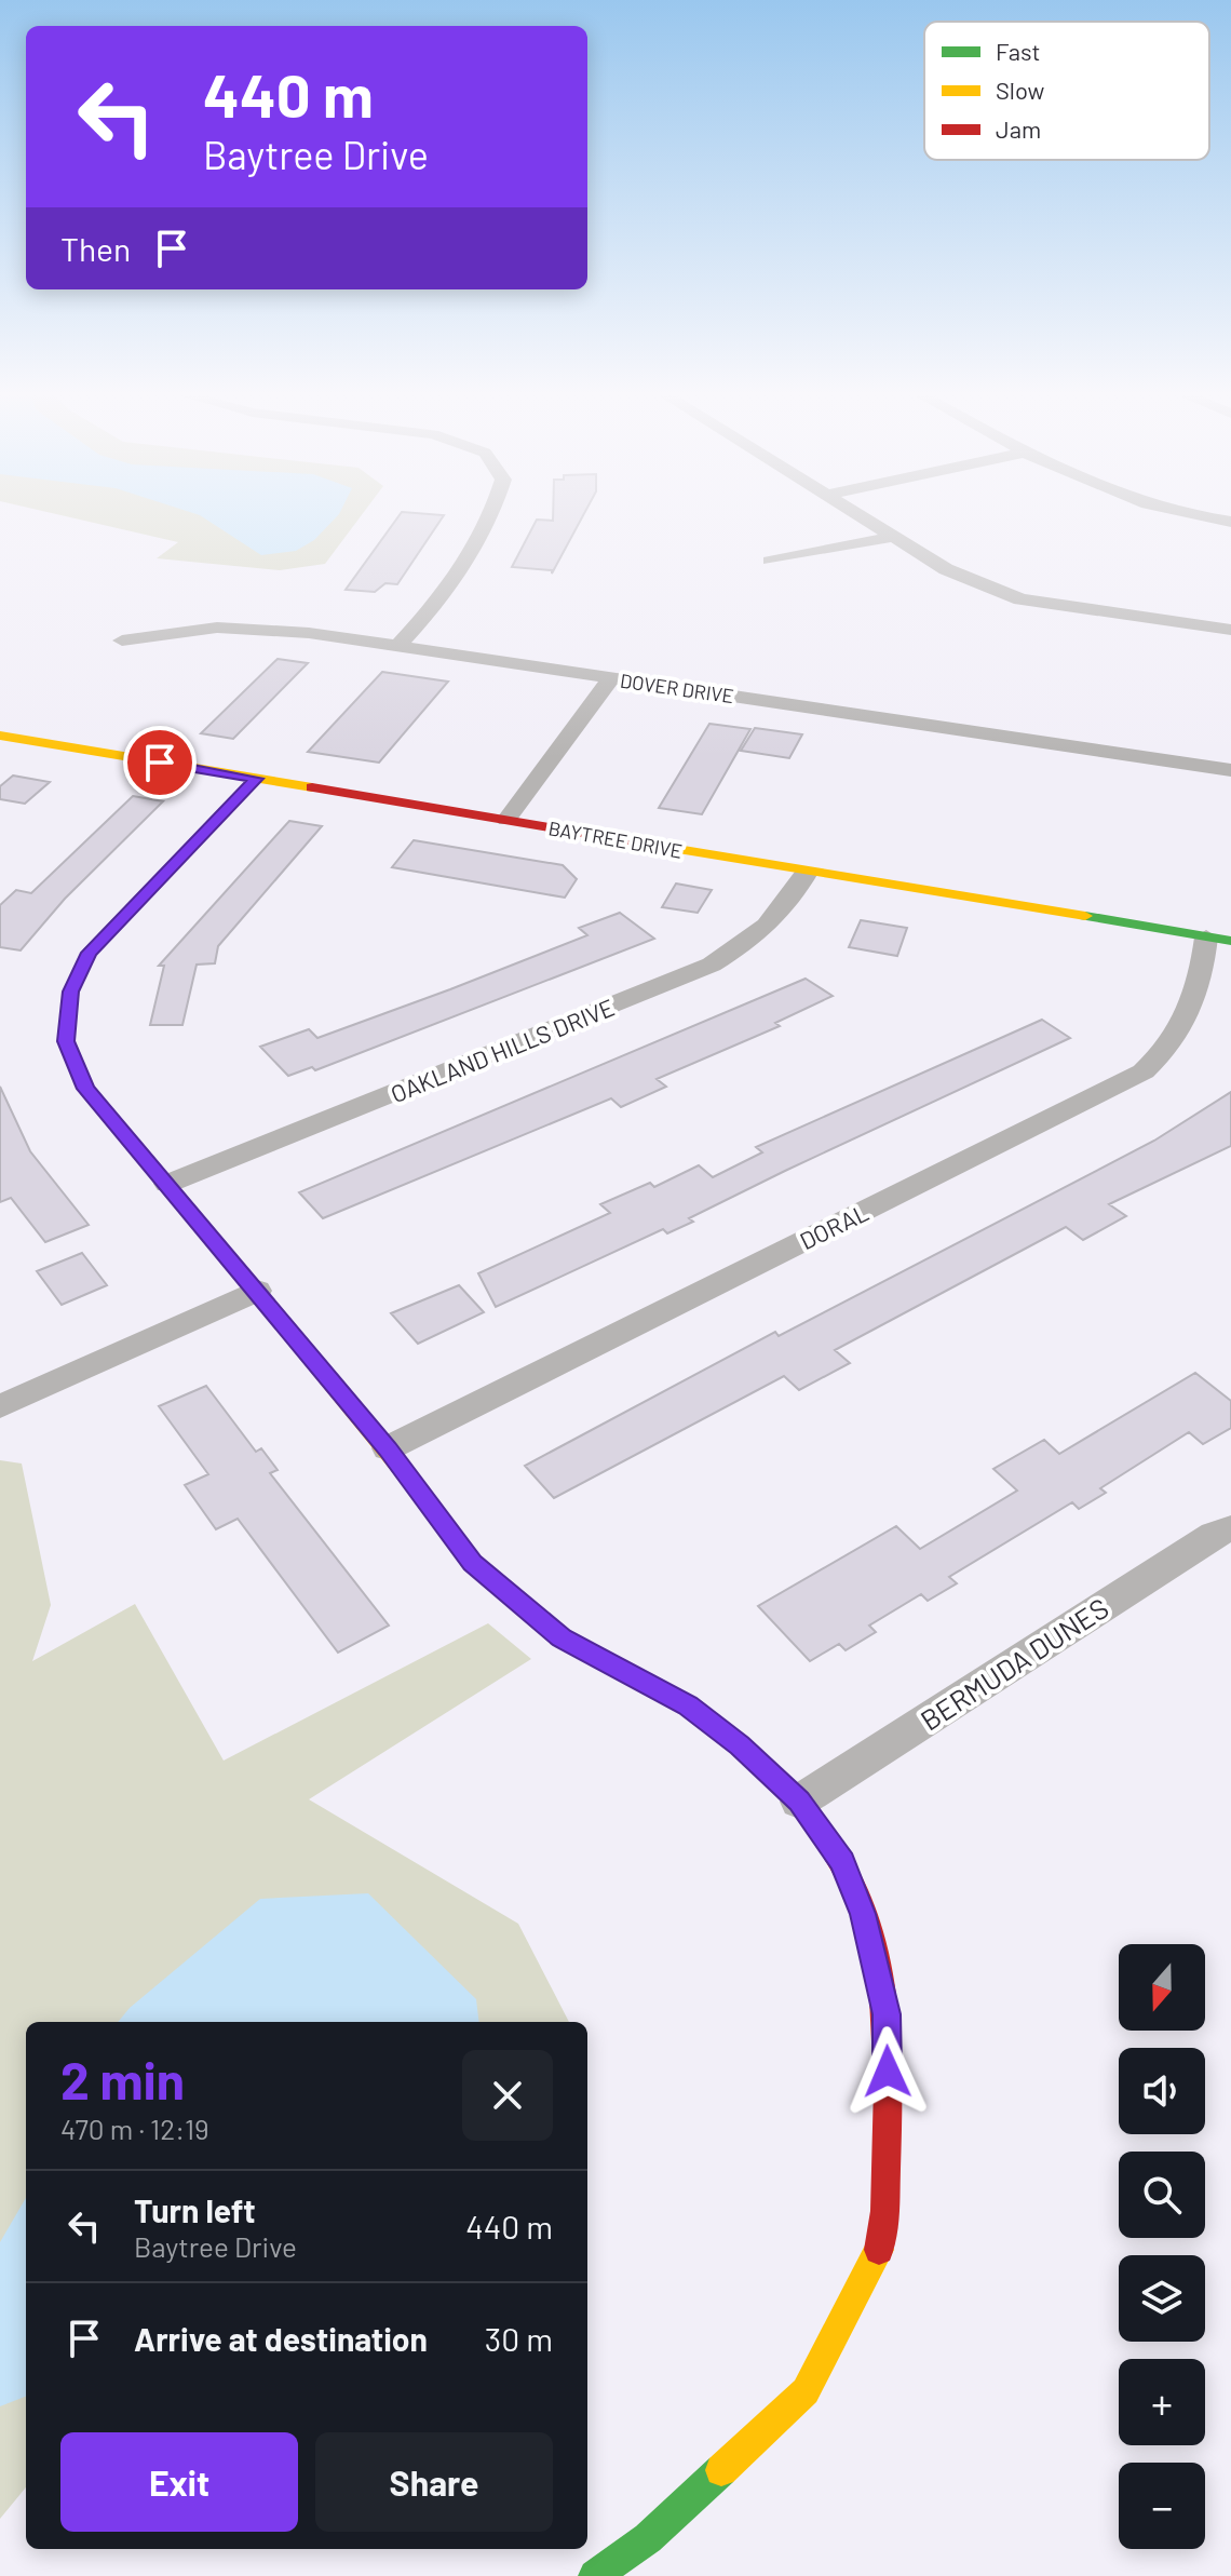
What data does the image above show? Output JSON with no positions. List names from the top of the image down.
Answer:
{
  "streets": {
    "street": [
      "DOVER DRIVE",
      "BAYTREE DRIVE",
      "OAKLAND HILLS DRIVE",
      "DORAL",
      "BERMUDA DUNES"
    ]
  },
  "crossings": [
    ["BAYTREE DRIVE", "OAKLAND HILLS DRIVE"],
    ["BAYTREE DRIVE", "DORAL"]
  ],
  "legend": ["Fast", "Slow", "Jam"],
  "north": "bottom",
  "page": {
    "turn": ["440 m", "Baytree Drive"],
    "then": "Then",
    "map_buttons": ["+", "−"],
    "heading": ["2 min", "470 m · 12:19"],
    "list": [
      {
        "name": "Turn left",
        "note": "Baytree Drive",
        "value": "440 m"
      },
      {
        "name": "Arrive at destination",
        "value": "30 m"
      }
    ],
    "buttons": ["Exit", "Share"]
  }
}
